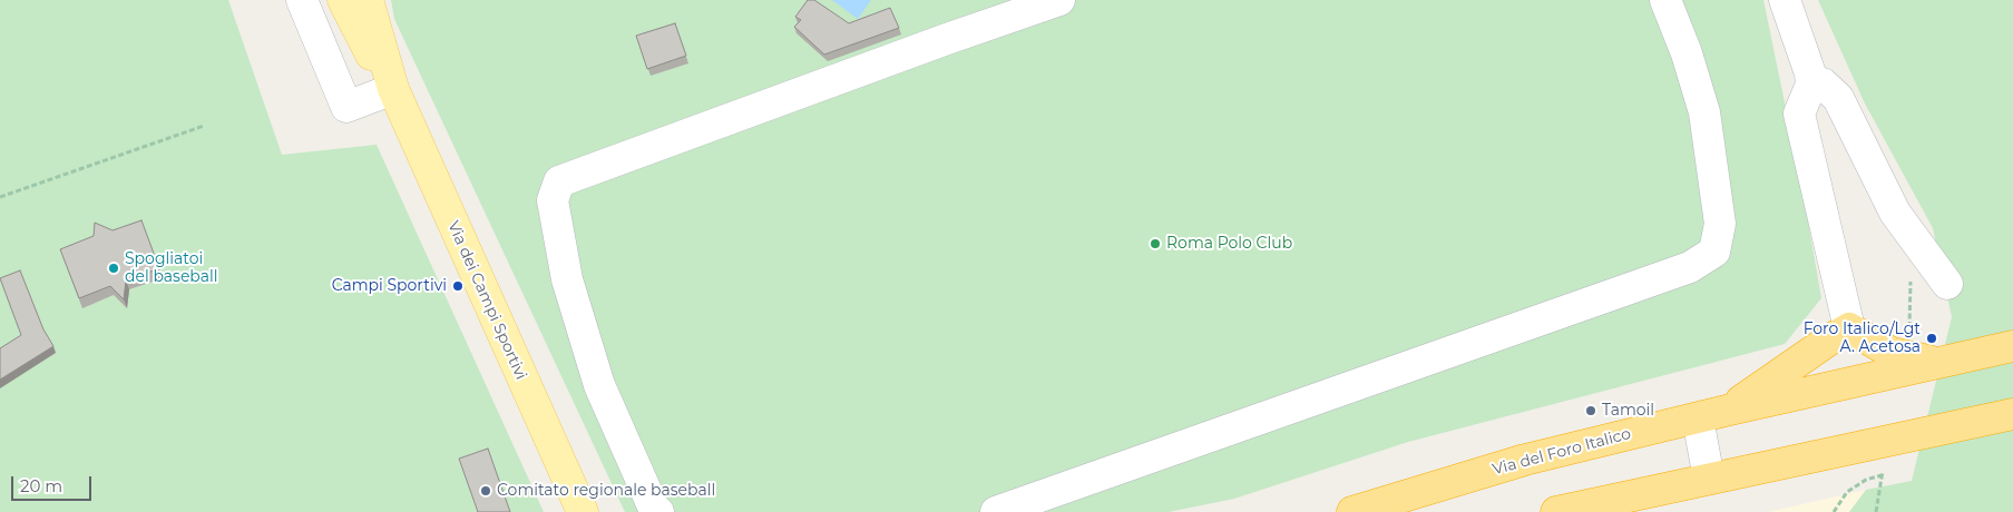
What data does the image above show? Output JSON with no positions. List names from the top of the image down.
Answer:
{
  "streets": {
    "highway": ["Via del Foro Italico"],
    "main road": ["Via dei Campi Sportivi"]
  },
  "places": [
    "Roma Polo Club",
    "Spogliatoi del baseball",
    "Campi Sportivi",
    "Foro Italico/Lgt A. Acetosa",
    "Tamoil",
    "Comitato regionale baseball"
  ],
  "scale_bar": "20 m"
}
